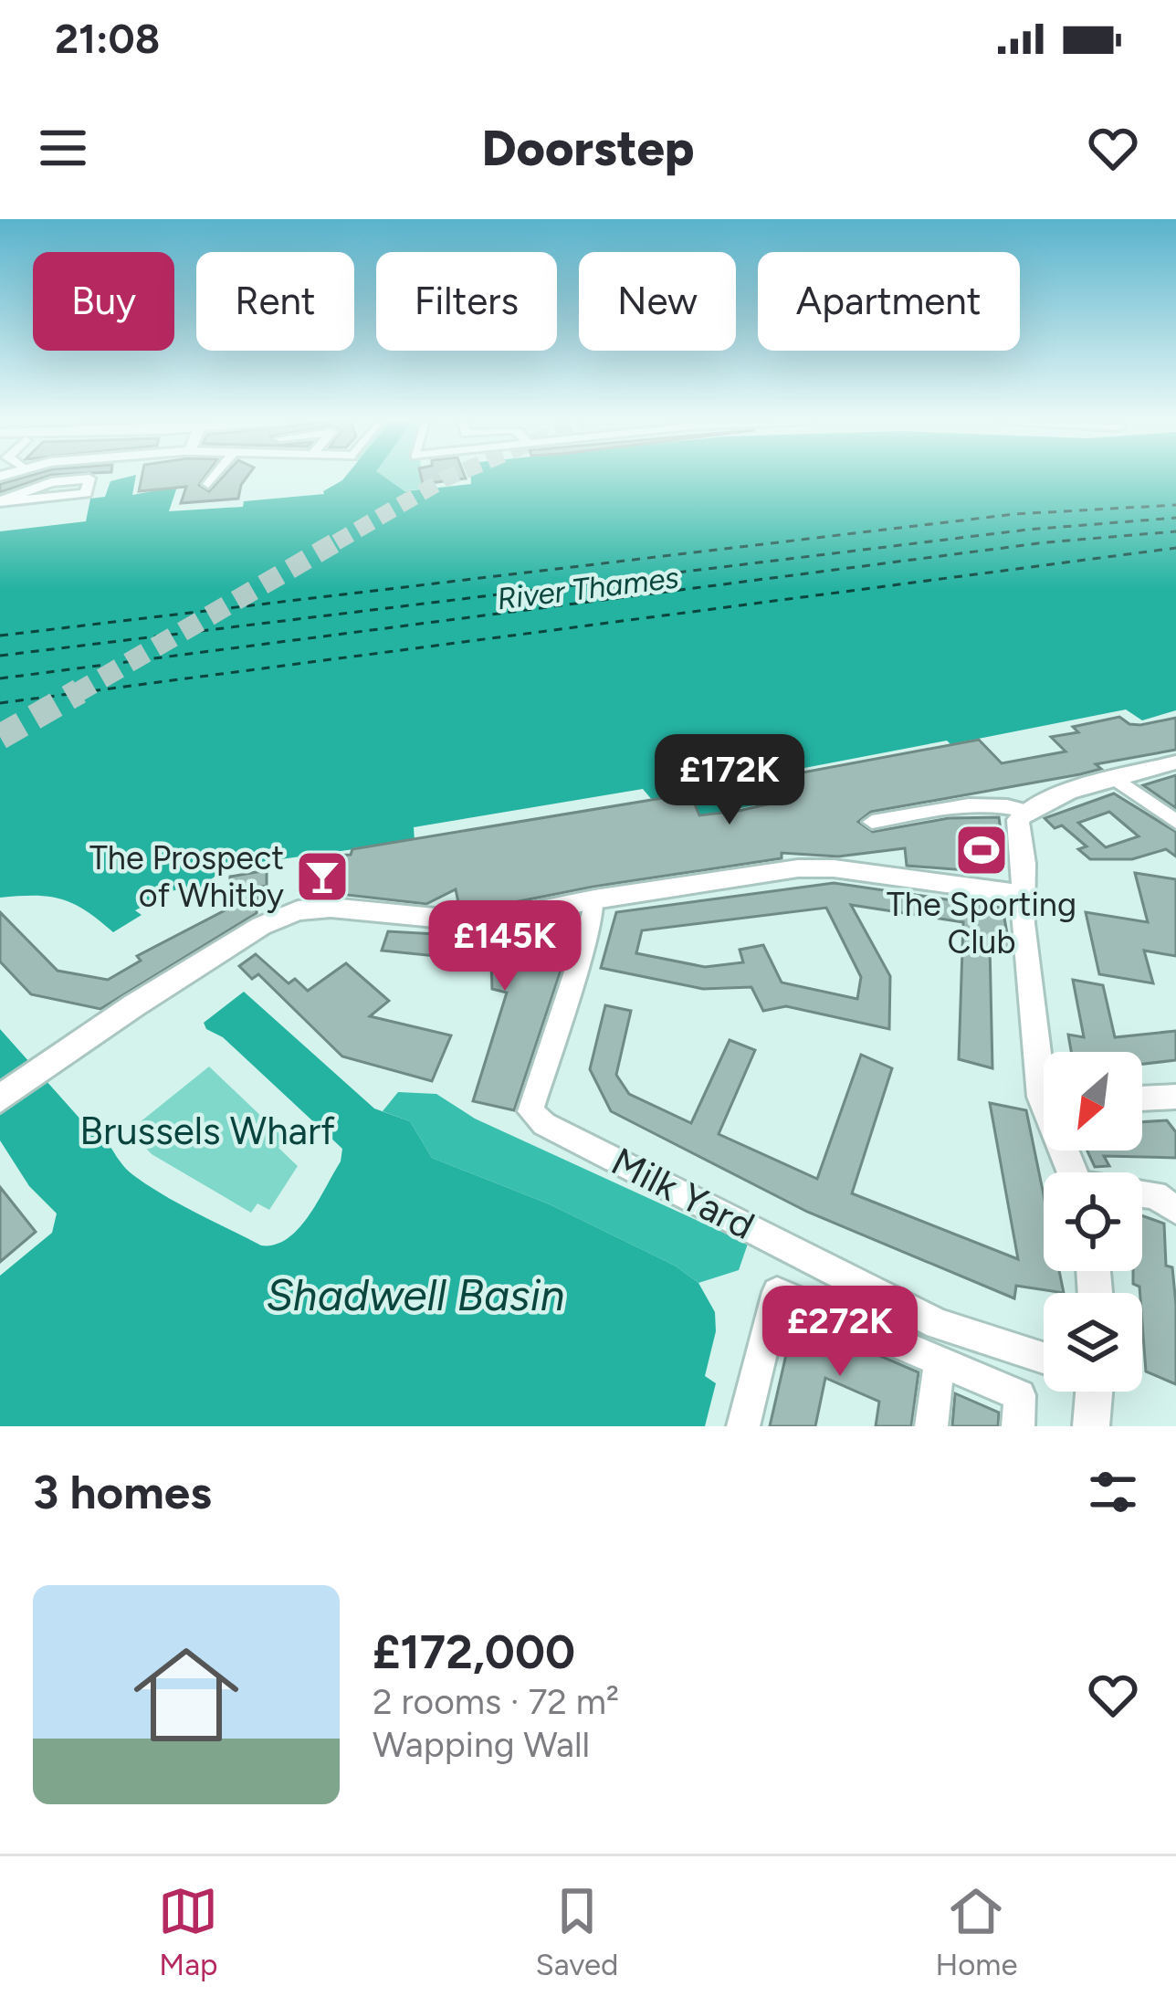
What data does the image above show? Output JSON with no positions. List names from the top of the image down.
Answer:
{
  "streets": {
    "street": ["Milk Yard"]
  },
  "water": ["River Thames", "Shadwell Basin"],
  "parks": ["Brussels Wharf"],
  "places": {
    "sports": ["The Sporting Club"],
    "bar": ["The Prospect of Whitby"]
  },
  "north": "bottom left",
  "page": {
    "status": "21:08",
    "header": "Doorstep",
    "chip": [
      "Buy",
      "Rent",
      "Filters",
      "New",
      "Apartment"
    ],
    "price": ["£172K", "£145K", "£272K"],
    "heading": "3 homes",
    "list": [
      {
        "name": "£172,000",
        "note": "2 rooms · 72 m² · Wapping Wall"
      }
    ],
    "tabs": ["Map", "Saved", "Home"]
  }
}
